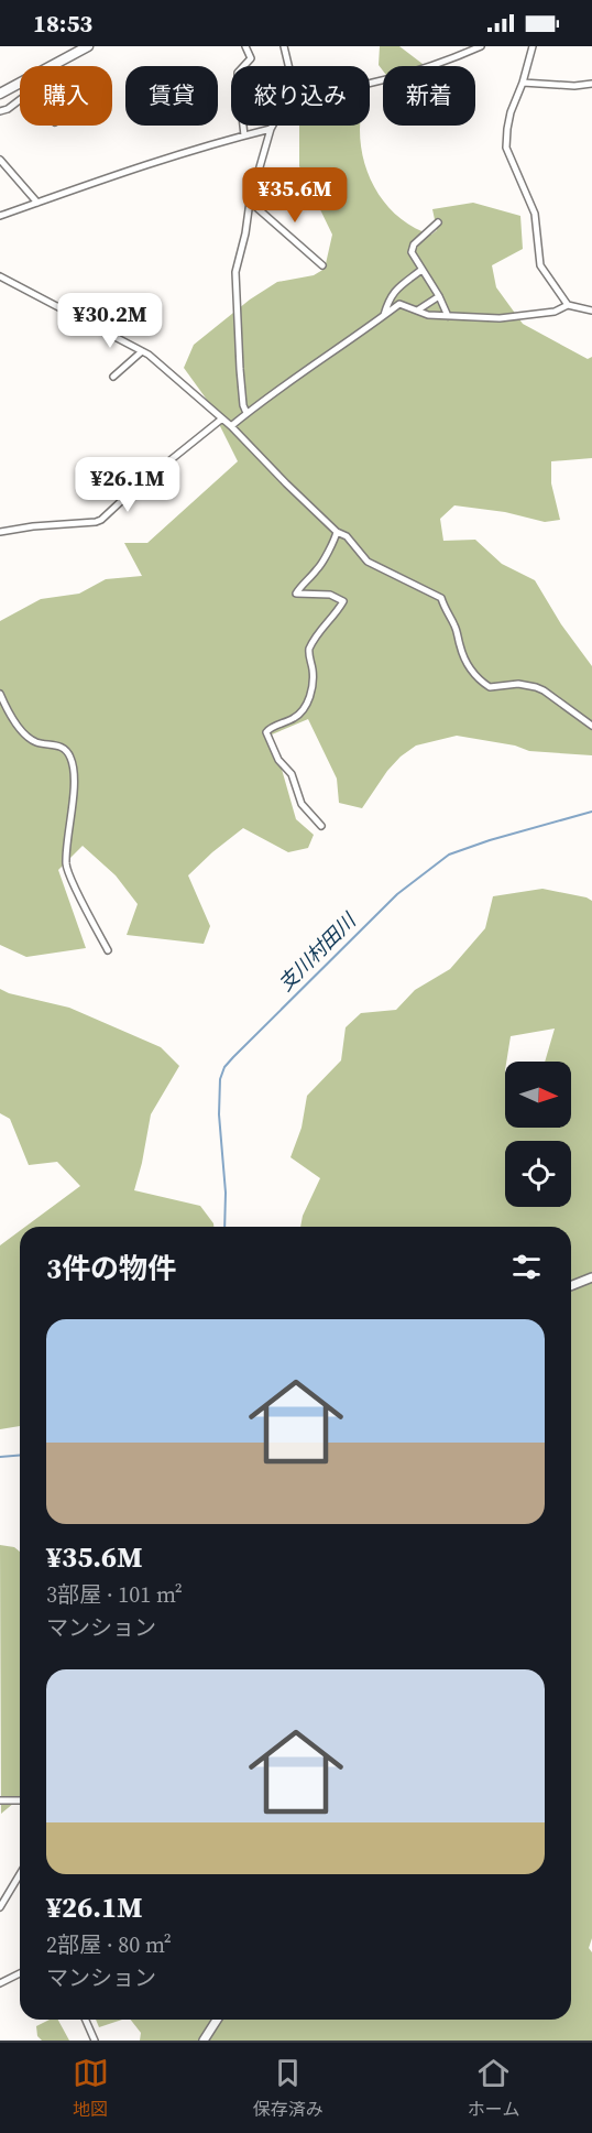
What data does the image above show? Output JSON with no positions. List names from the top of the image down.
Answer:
{
  "water": ["支川村田川"],
  "north": "right",
  "page": {
    "status": "18:53",
    "chip": [
      "購入",
      "賃貸",
      "絞り込み",
      "新着"
    ],
    "price": ["¥35.6M", "¥30.2M", "¥26.1M"],
    "heading": "3件の物件",
    "list": [
      {
        "name": "¥35.6M",
        "note": "3部屋 · 101 m² · マンション"
      },
      {
        "name": "¥26.1M",
        "note": "2部屋 · 80 m² · マンション"
      }
    ],
    "tabs": ["地図", "保存済み", "ホーム"]
  }
}
